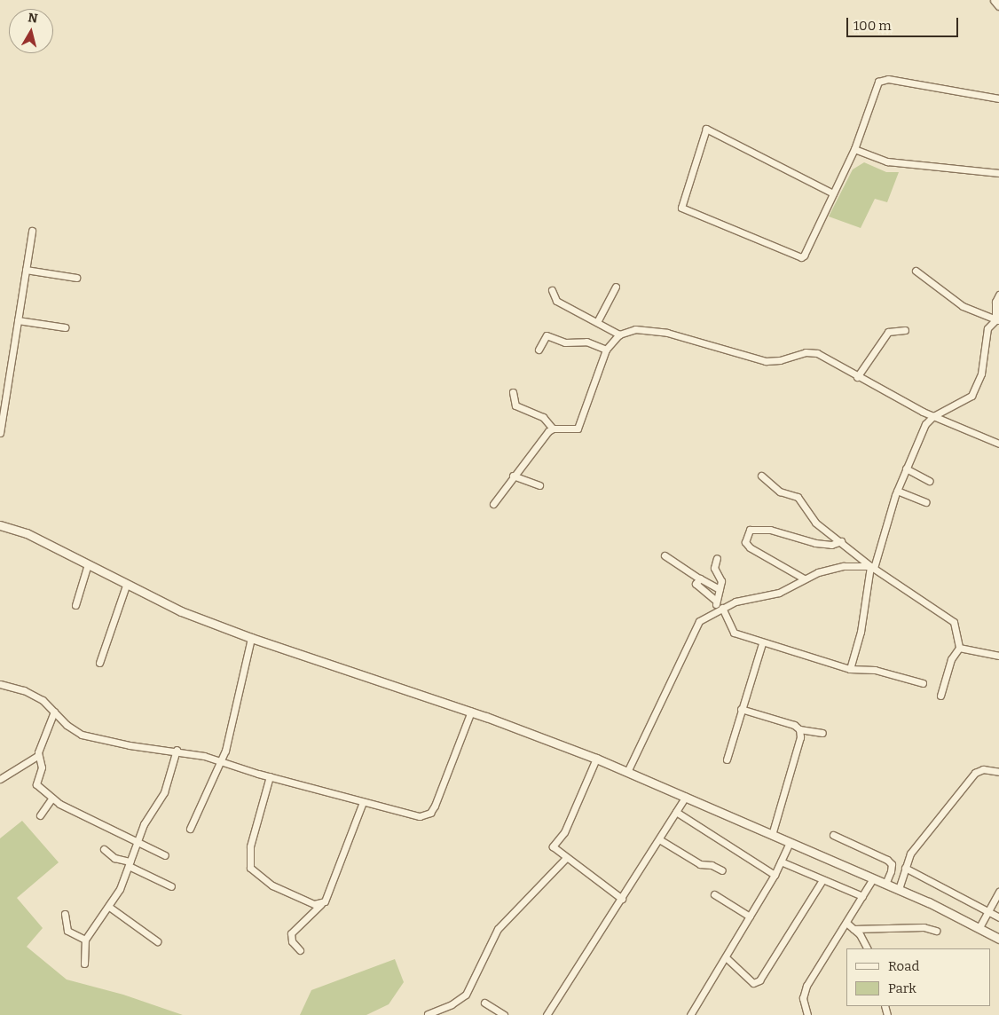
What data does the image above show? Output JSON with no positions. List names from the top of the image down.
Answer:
{
  "legend": ["Road", "Park"],
  "scale_bar": "100 m",
  "north": "top"
}
